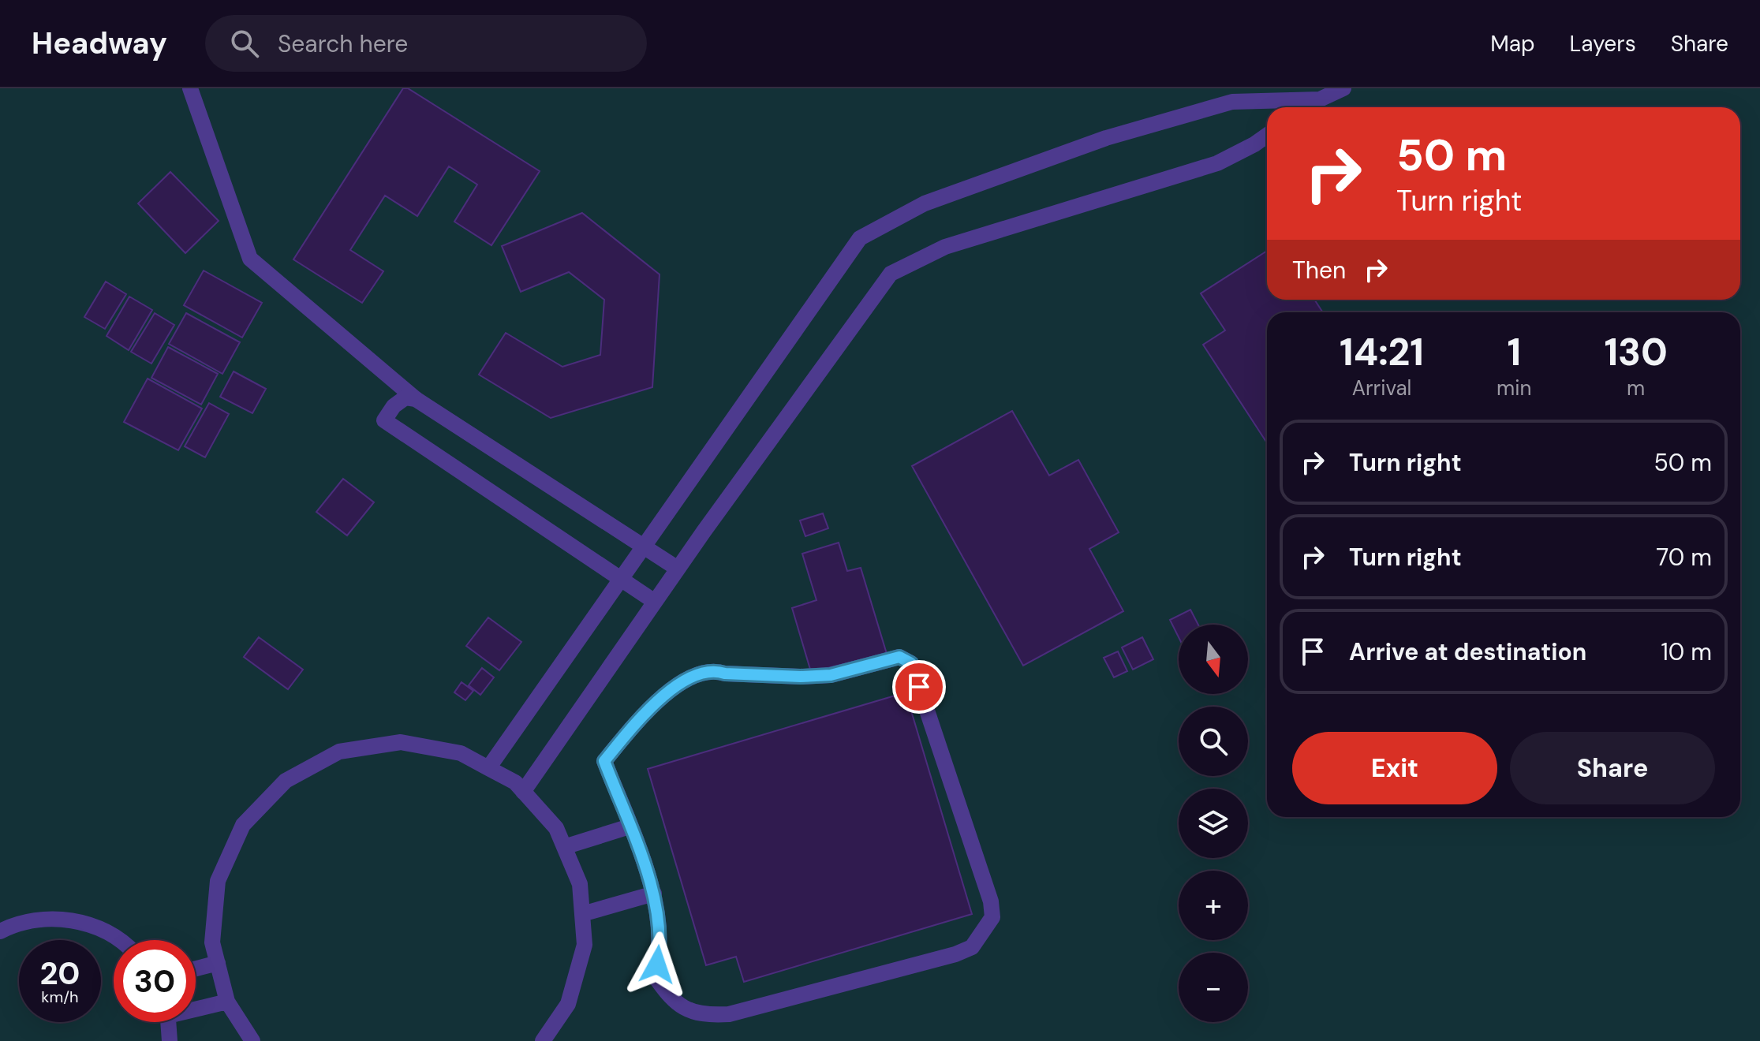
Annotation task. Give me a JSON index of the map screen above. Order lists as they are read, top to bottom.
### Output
{
  "north": "bottom",
  "page": {
    "header": "Headway",
    "search": "Search here",
    "nav": ["Map", "Layers", "Share"],
    "turn": ["50 m", "Turn right"],
    "then": "Then",
    "eta": [
      "14:21",
      "Arrival",
      "1",
      "min",
      "130",
      "m"
    ],
    "list": [
      {
        "name": "Turn right",
        "value": "50 m"
      },
      {
        "name": "Turn right",
        "value": "70 m"
      },
      {
        "name": "Arrive at destination",
        "value": "10 m"
      }
    ],
    "map_buttons": ["+", "−"],
    "buttons": ["Exit", "Share"],
    "speed": "20 km/h",
    "limit": "30"
  }
}
